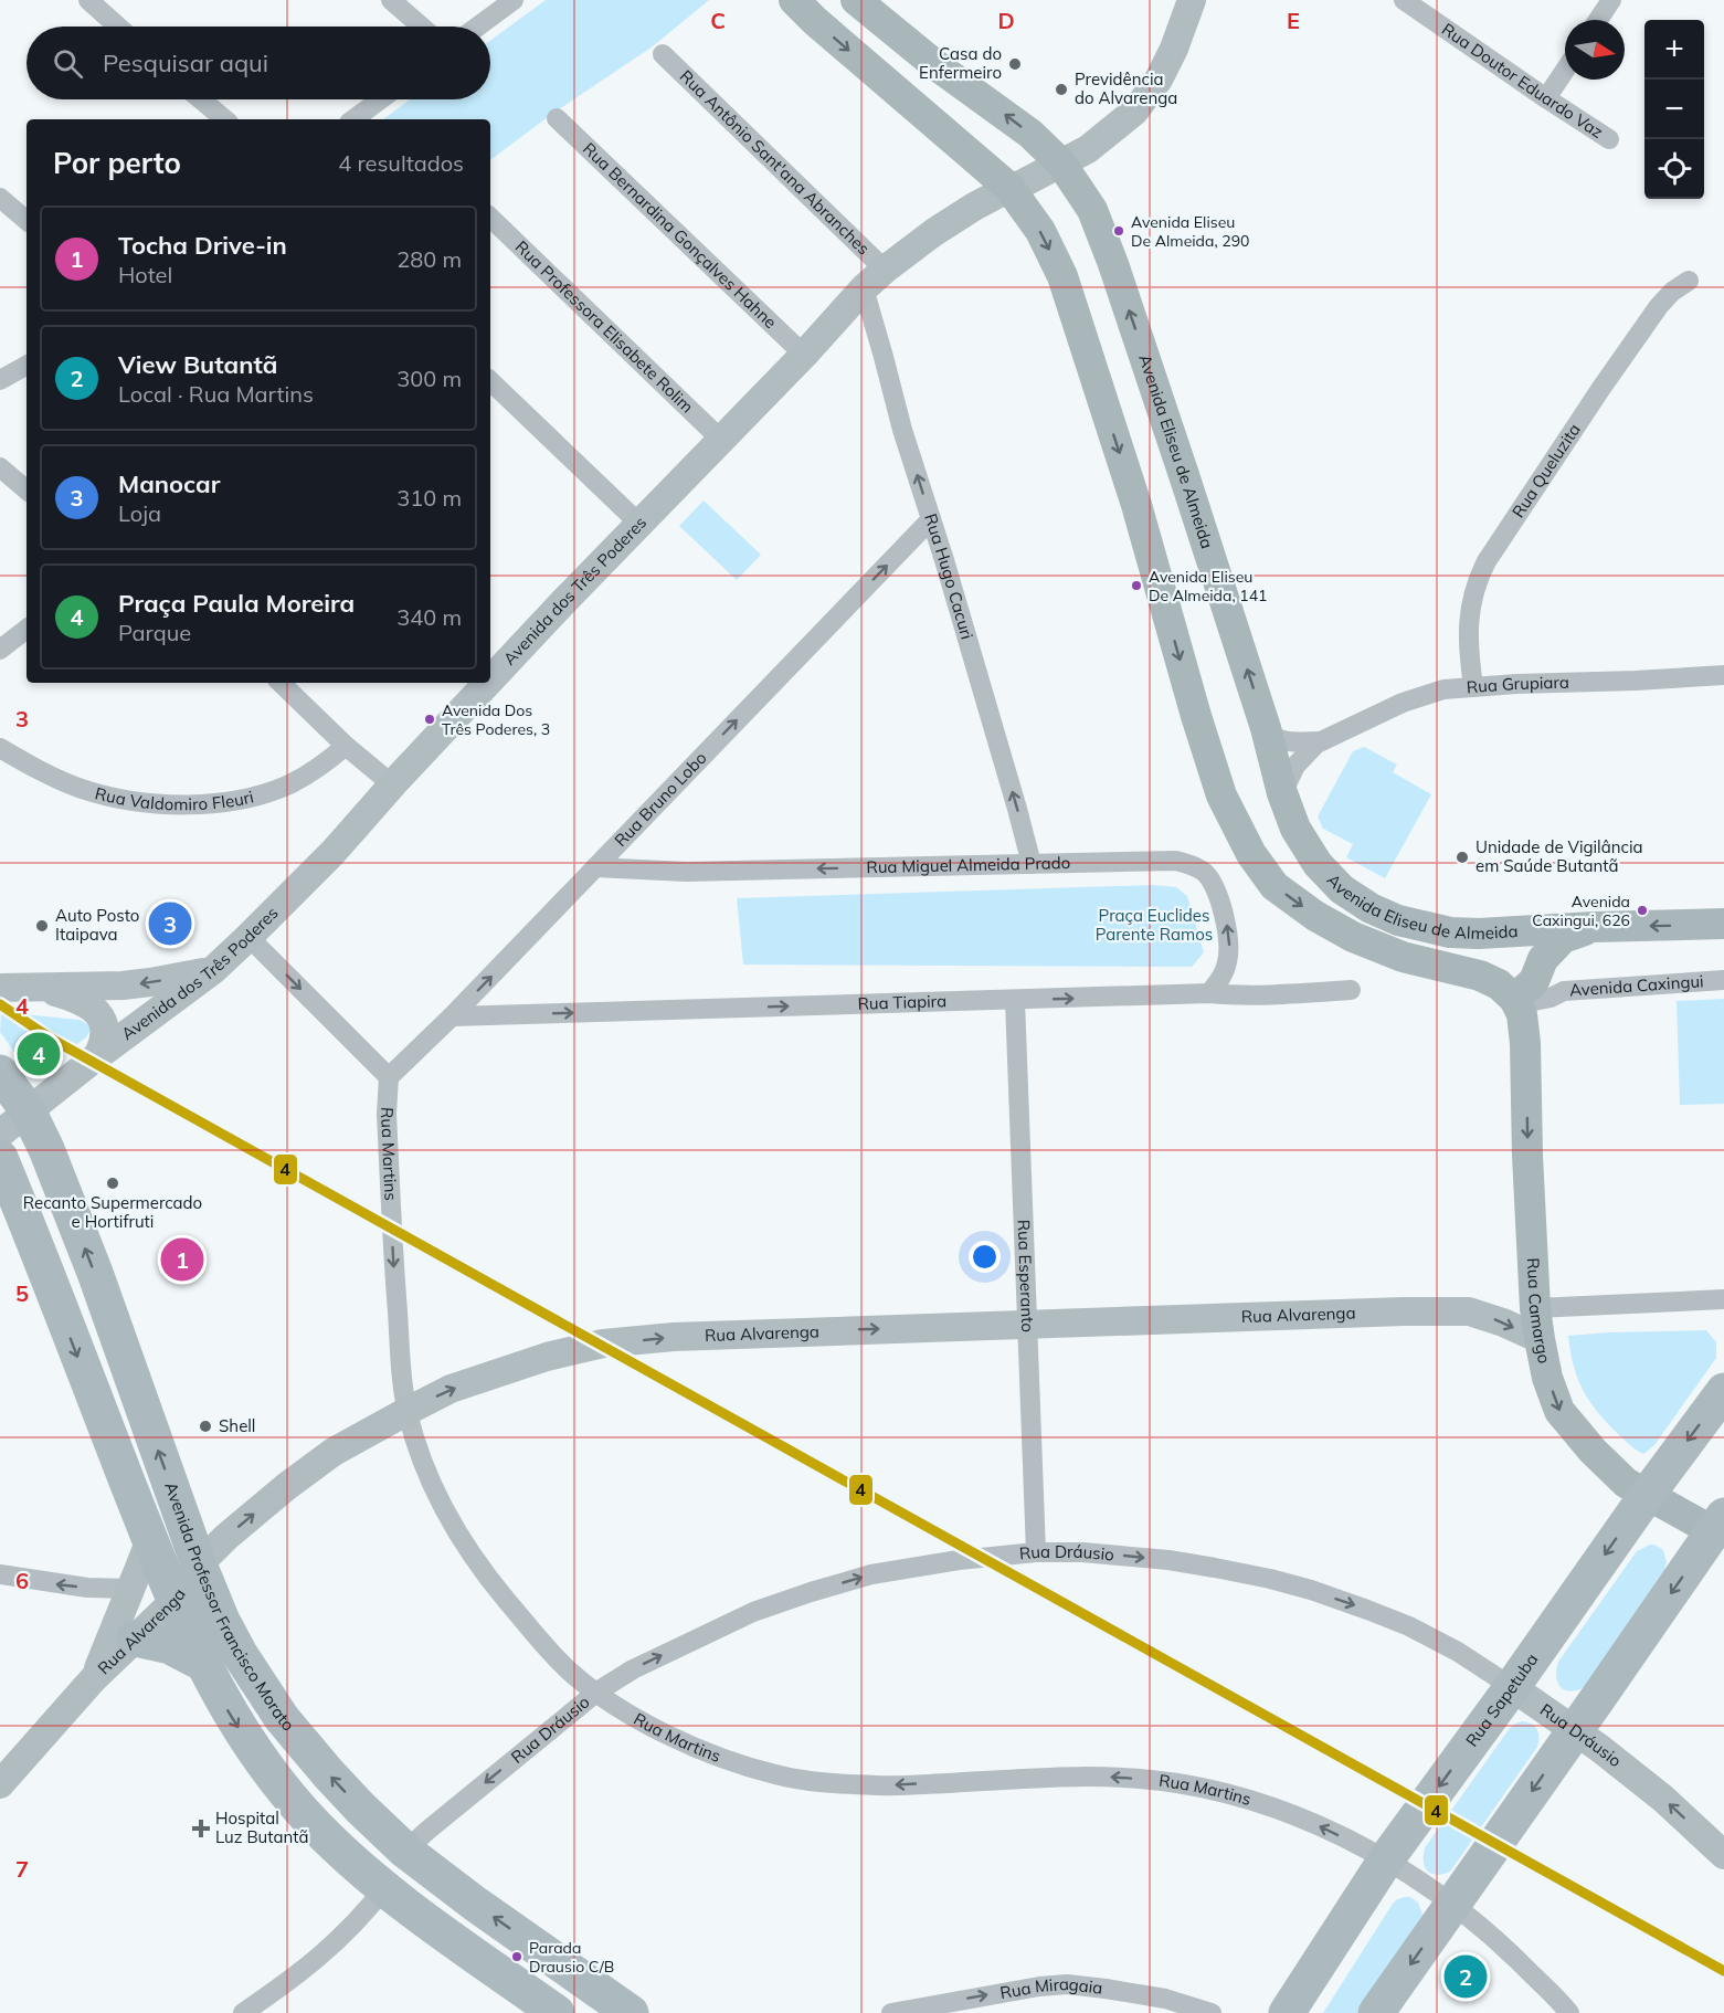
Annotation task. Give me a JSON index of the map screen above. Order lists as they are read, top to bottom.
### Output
{
  "streets": {
    "highway": ["Avenida Professor Francisco Morato", "Rua Sapetuba"],
    "main road": [
      "Avenida Eliseu de Almeida",
      "Avenida dos Três Poderes",
      "Rua Camargo",
      "Rua Alvarenga",
      "Rua Dráusio"
    ],
    "street": [
      "Rua Doutor Eduardo Vaz",
      "Rua Antônio Sant'ana Abranches",
      "Rua Bernardina Gonçalves Hahne",
      "Rua Professora Elisabete Rolim",
      "Rua Queluzita",
      "Rua Hugo Cacuri",
      "Rua Grupiara",
      "Rua Valdomiro Fleuri",
      "Rua Bruno Lobo",
      "Rua Miguel Almeida Prado",
      "Avenida Caxingui",
      "Rua Tiapira",
      "Rua Martins",
      "Rua Esperanto",
      "Rua Miragaia"
    ]
  },
  "crossings": [
    ["Rua Antônio Sant'ana Abranches", "Avenida dos Três Poderes"],
    ["Rua Bernardina Gonçalves Hahne", "Avenida dos Três Poderes"],
    ["Rua Professora Elisabete Rolim", "Avenida dos Três Poderes"],
    ["Avenida Eliseu de Almeida", "Avenida dos Três Poderes"],
    ["Avenida Eliseu de Almeida", "Rua Grupiara"],
    ["Rua Queluzita", "Rua Grupiara"],
    ["Rua Hugo Cacuri", "Avenida dos Três Poderes"],
    ["Rua Hugo Cacuri", "Rua Bruno Lobo"],
    ["Rua Hugo Cacuri", "Rua Miguel Almeida Prado"],
    ["Avenida dos Três Poderes", "Avenida Professor Francisco Morato"],
    ["Rua Bruno Lobo", "Rua Miguel Almeida Prado"],
    ["Rua Bruno Lobo", "Rua Tiapira"],
    ["Rua Bruno Lobo", "Rua Martins"],
    ["Rua Miguel Almeida Prado", "Rua Tiapira"],
    ["Avenida Caxingui", "Rua Camargo"],
    ["Rua Tiapira", "Rua Esperanto"],
    ["Rua Martins", "Rua Alvarenga"],
    ["Rua Martins", "Rua Dráusio"],
    ["Rua Martins", "Rua Sapetuba"],
    ["Rua Esperanto", "Rua Alvarenga"],
    ["Rua Esperanto", "Rua Dráusio"],
    ["Rua Camargo", "Rua Alvarenga"],
    ["Rua Camargo", "Rua Sapetuba"],
    ["Rua Alvarenga", "Avenida Professor Francisco Morato"],
    ["Rua Dráusio", "Avenida Professor Francisco Morato"],
    ["Rua Dráusio", "Rua Sapetuba"]
  ],
  "one_way": [
    "Rua Hugo Cacuri",
    "Rua Bruno Lobo",
    "Rua Miguel Almeida Prado",
    "Rua Tiapira",
    "Rua Camargo",
    "Rua Alvarenga",
    "Rua Miragaia"
  ],
  "parks": ["Praça Euclides Parente Ramos"],
  "places": {
    "other": [
      "Casa do Enfermeiro",
      "Previdência do Alvarenga",
      "Avenida Eliseu De Almeida, 290",
      "Avenida Eliseu De Almeida, 141",
      "Avenida Dos Três Poderes, 3",
      "Unidade de Vigilância em Saúde Butantã",
      "Avenida Caxingui, 626",
      "Auto Posto Itaipava",
      "Recanto Supermercado e Hortifruti",
      "Shell",
      "Parada Drausio C/B"
    ],
    "health": ["Hospital Luz Butantã"]
  },
  "lines": ["metro line 4"],
  "north": "right",
  "page": {
    "map_buttons": ["+", "−"],
    "search": "Pesquisar aqui",
    "heading": ["Por perto", "4 resultados"],
    "list": [
      {
        "mark": "1",
        "name": "Tocha Drive-in",
        "note": "Hotel",
        "value": "280 m"
      },
      {
        "mark": "2",
        "name": "View Butantã",
        "note": "Local · Rua Martins",
        "value": "300 m"
      },
      {
        "mark": "3",
        "name": "Manocar",
        "note": "Loja",
        "value": "310 m"
      },
      {
        "mark": "4",
        "name": "Praça Paula Moreira",
        "note": "Parque",
        "value": "340 m"
      }
    ],
    "pins": [
      "3",
      "4",
      "1",
      "2"
    ]
  },
  "grid": {
    "columns": ["C", "D", "E"],
    "rows": [
      "3",
      "4",
      "5",
      "6",
      "7"
    ]
  }
}
